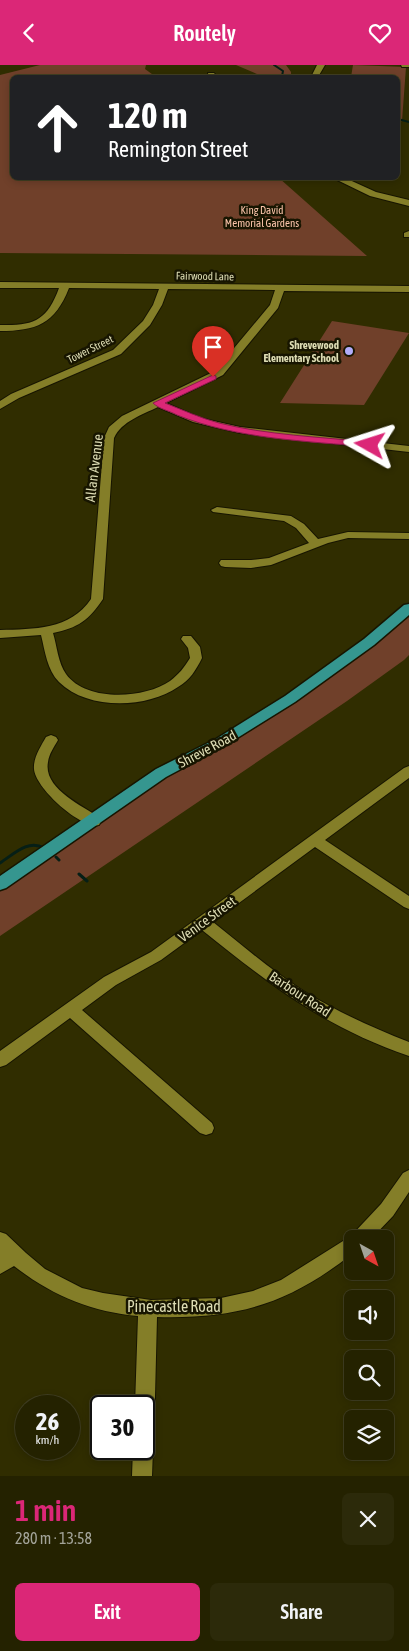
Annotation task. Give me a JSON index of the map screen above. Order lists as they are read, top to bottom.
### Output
{
  "streets": {
    "main road": ["Shreve Road"],
    "street": [
      "Fairwood Lane",
      "Tower Street",
      "Allan Avenue",
      "Venice Street",
      "Barbour Road",
      "Pinecastle Road"
    ]
  },
  "crossings": [
    ["Fairwood Lane", "Tower Street"],
    ["Fairwood Lane", "Allan Avenue"],
    ["Venice Street", "Barbour Road"]
  ],
  "parks": ["King David Memorial Gardens"],
  "places": ["Shrevewood Elementary School"],
  "north": "bottom right",
  "page": {
    "header": "Routely",
    "turn": ["120 m", "Remington Street"],
    "speed": "26 km/h",
    "limit": "30",
    "heading": ["1 min", "280 m · 13:58"],
    "buttons": ["Exit", "Share"]
  }
}
